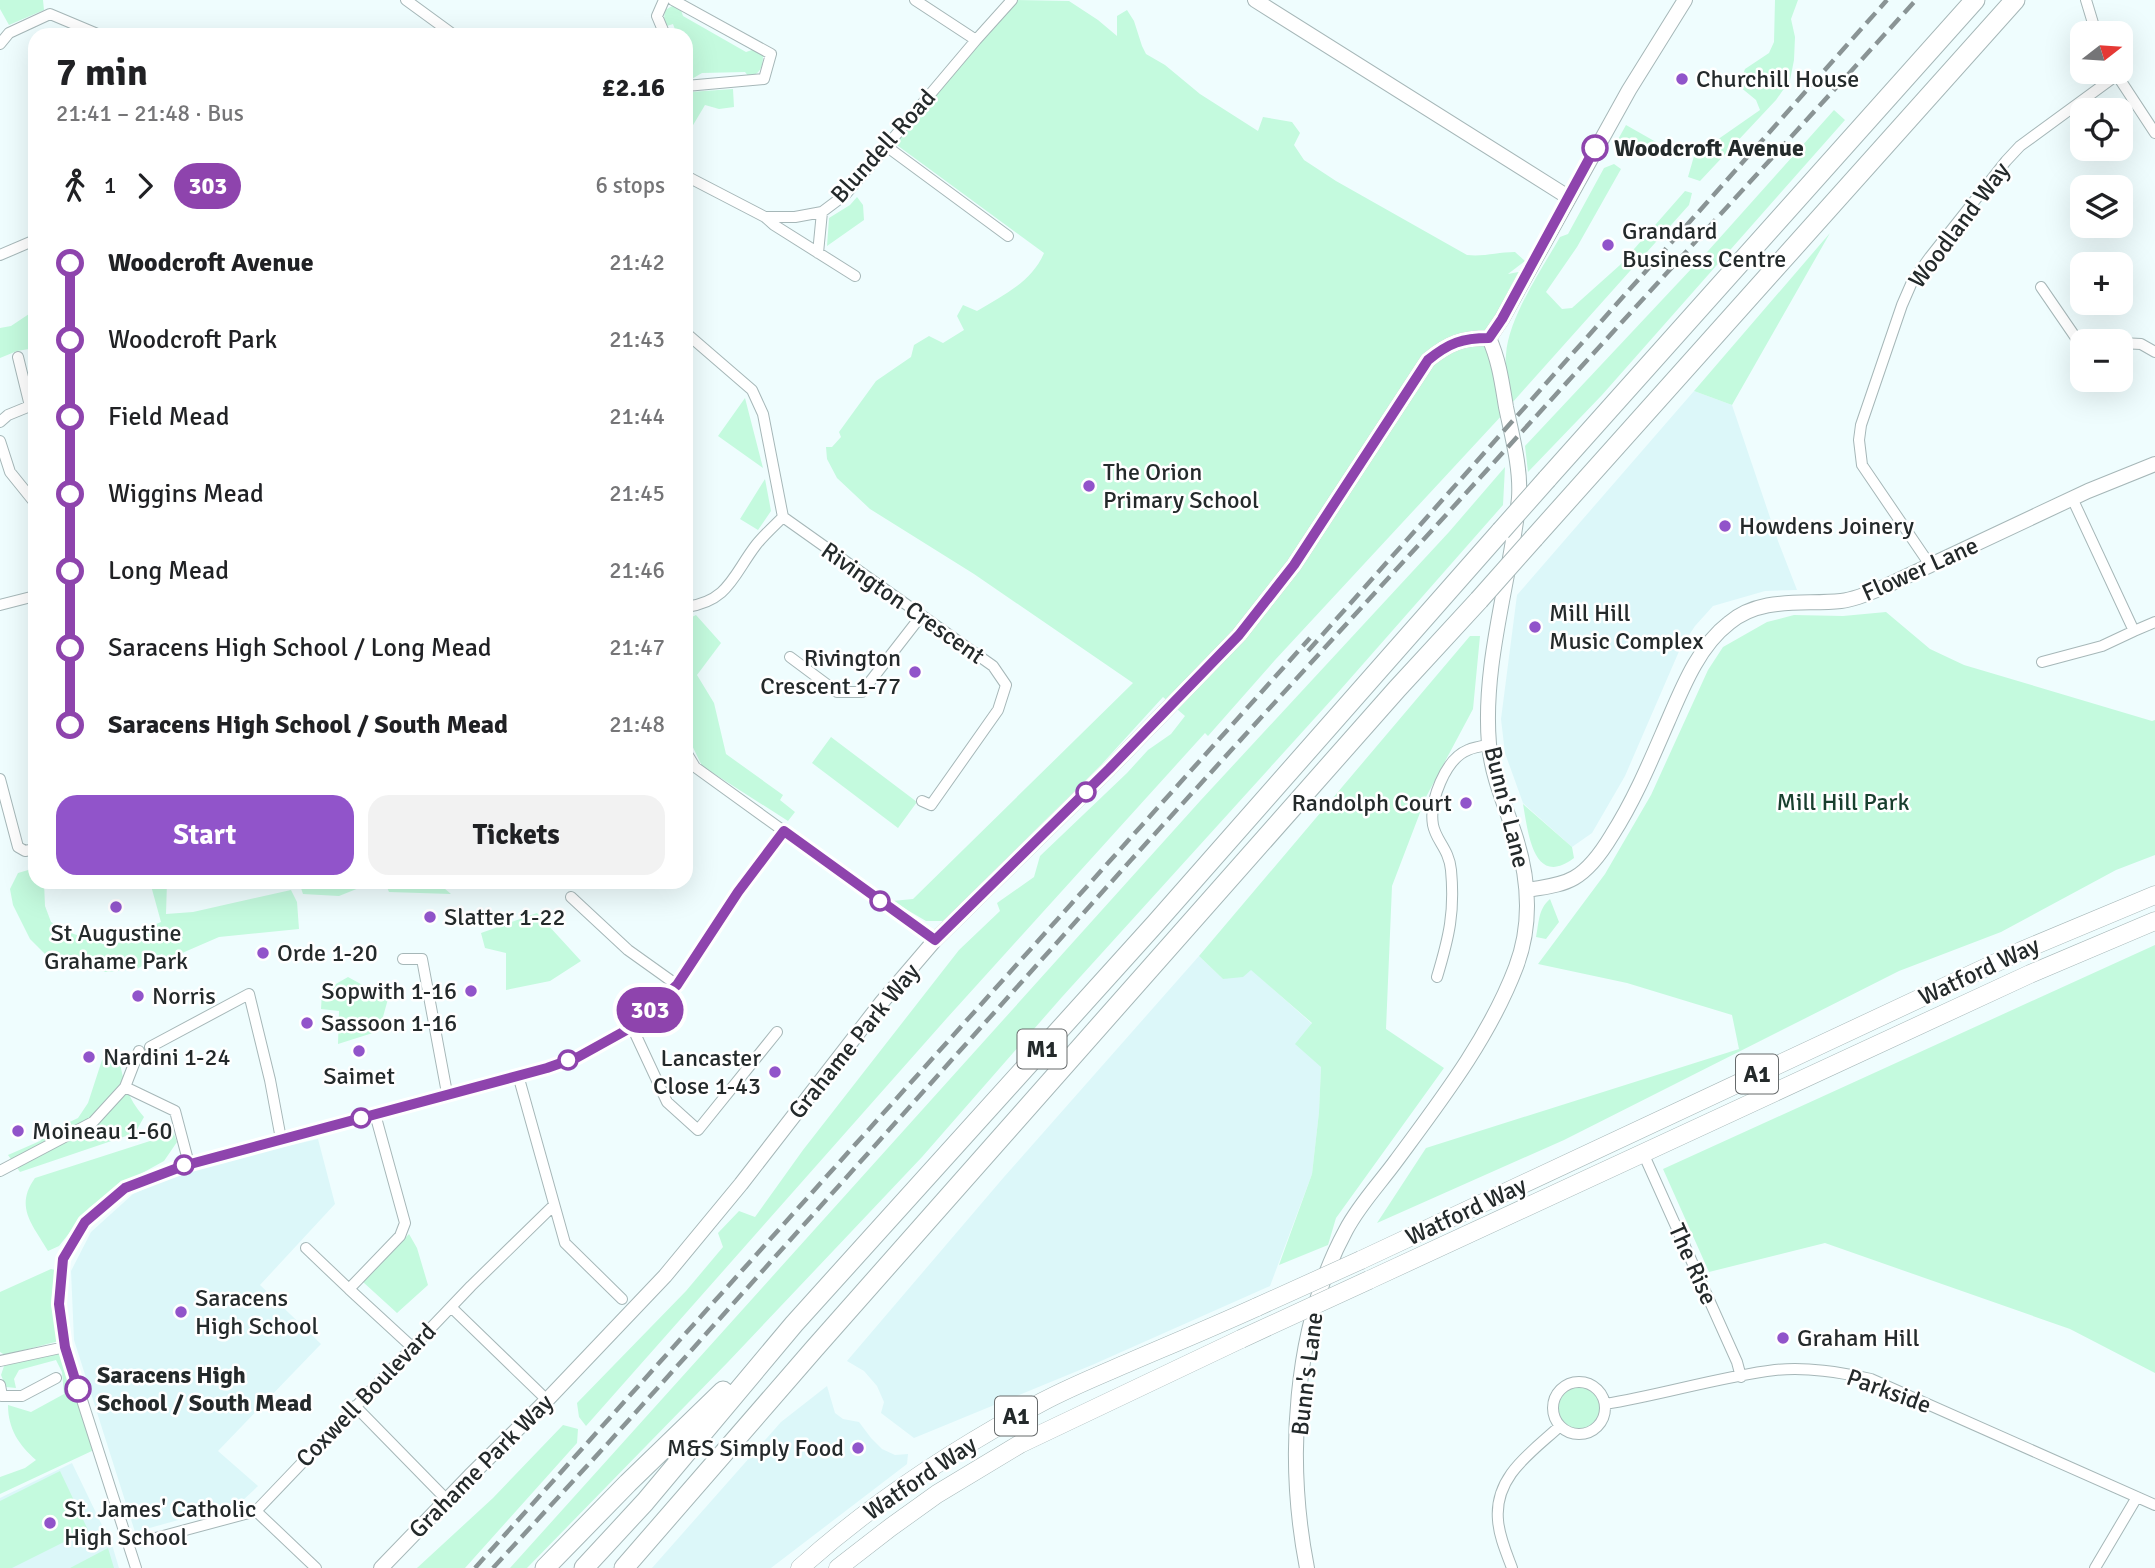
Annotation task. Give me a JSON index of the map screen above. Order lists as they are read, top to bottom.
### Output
{
  "streets": {
    "highway": ["Watford Way", "M1", "A1"],
    "street": [
      "Blundell Road",
      "Woodland Way",
      "Flower Lane",
      "Rivington Crescent",
      "Bunn's Lane",
      "Grahame Park Way",
      "The Rise",
      "Parkside",
      "Coxwell Boulevard"
    ]
  },
  "crossings": [
    ["Woodland Way", "Flower Lane"],
    ["Flower Lane", "Bunn's Lane"],
    ["Bunn's Lane", "Grahame Park Way"],
    ["Watford Way", "The Rise"],
    ["The Rise", "Parkside"]
  ],
  "parks": ["Mill Hill Park"],
  "places": [
    "Churchill House",
    "Woodcroft Avenue",
    "Grandard Business Centre",
    "The Orion Primary School",
    "Howdens Joinery",
    "Mill Hill Music Complex",
    "Rivington Crescent 1-77",
    "Randolph Court",
    "St Augustine Grahame Park",
    "Slatter 1-22",
    "Orde 1-20",
    "Sopwith 1-16",
    "Norris",
    "Sassoon 1-16",
    "Saimet",
    "Nardini 1-24",
    "Lancaster Close 1-43",
    "Moineau 1-60",
    "Saracens High School",
    "Graham Hill",
    "Saracens High School / South Mead",
    "M&S Simply Food",
    "St. James' Catholic High School"
  ],
  "lines": ["bus line 303"],
  "north": "right",
  "page": {
    "on_map": "303",
    "map_buttons": ["+", "−"],
    "heading": ["7 min", "21:41 – 21:48 · Bus", "£2.16"],
    "legs": ["1", "303", "6 stops"],
    "list": [
      {
        "name": "Woodcroft Avenue",
        "value": "21:42"
      },
      {
        "name": "Woodcroft Park",
        "value": "21:43"
      },
      {
        "name": "Field Mead",
        "value": "21:44"
      },
      {
        "name": "Wiggins Mead",
        "value": "21:45"
      },
      {
        "name": "Long Mead",
        "value": "21:46"
      },
      {
        "name": "Saracens High School / Long Mead",
        "value": "21:47"
      },
      {
        "name": "Saracens High School / South Mead",
        "value": "21:48"
      }
    ],
    "buttons": ["Start", "Tickets"]
  }
}
